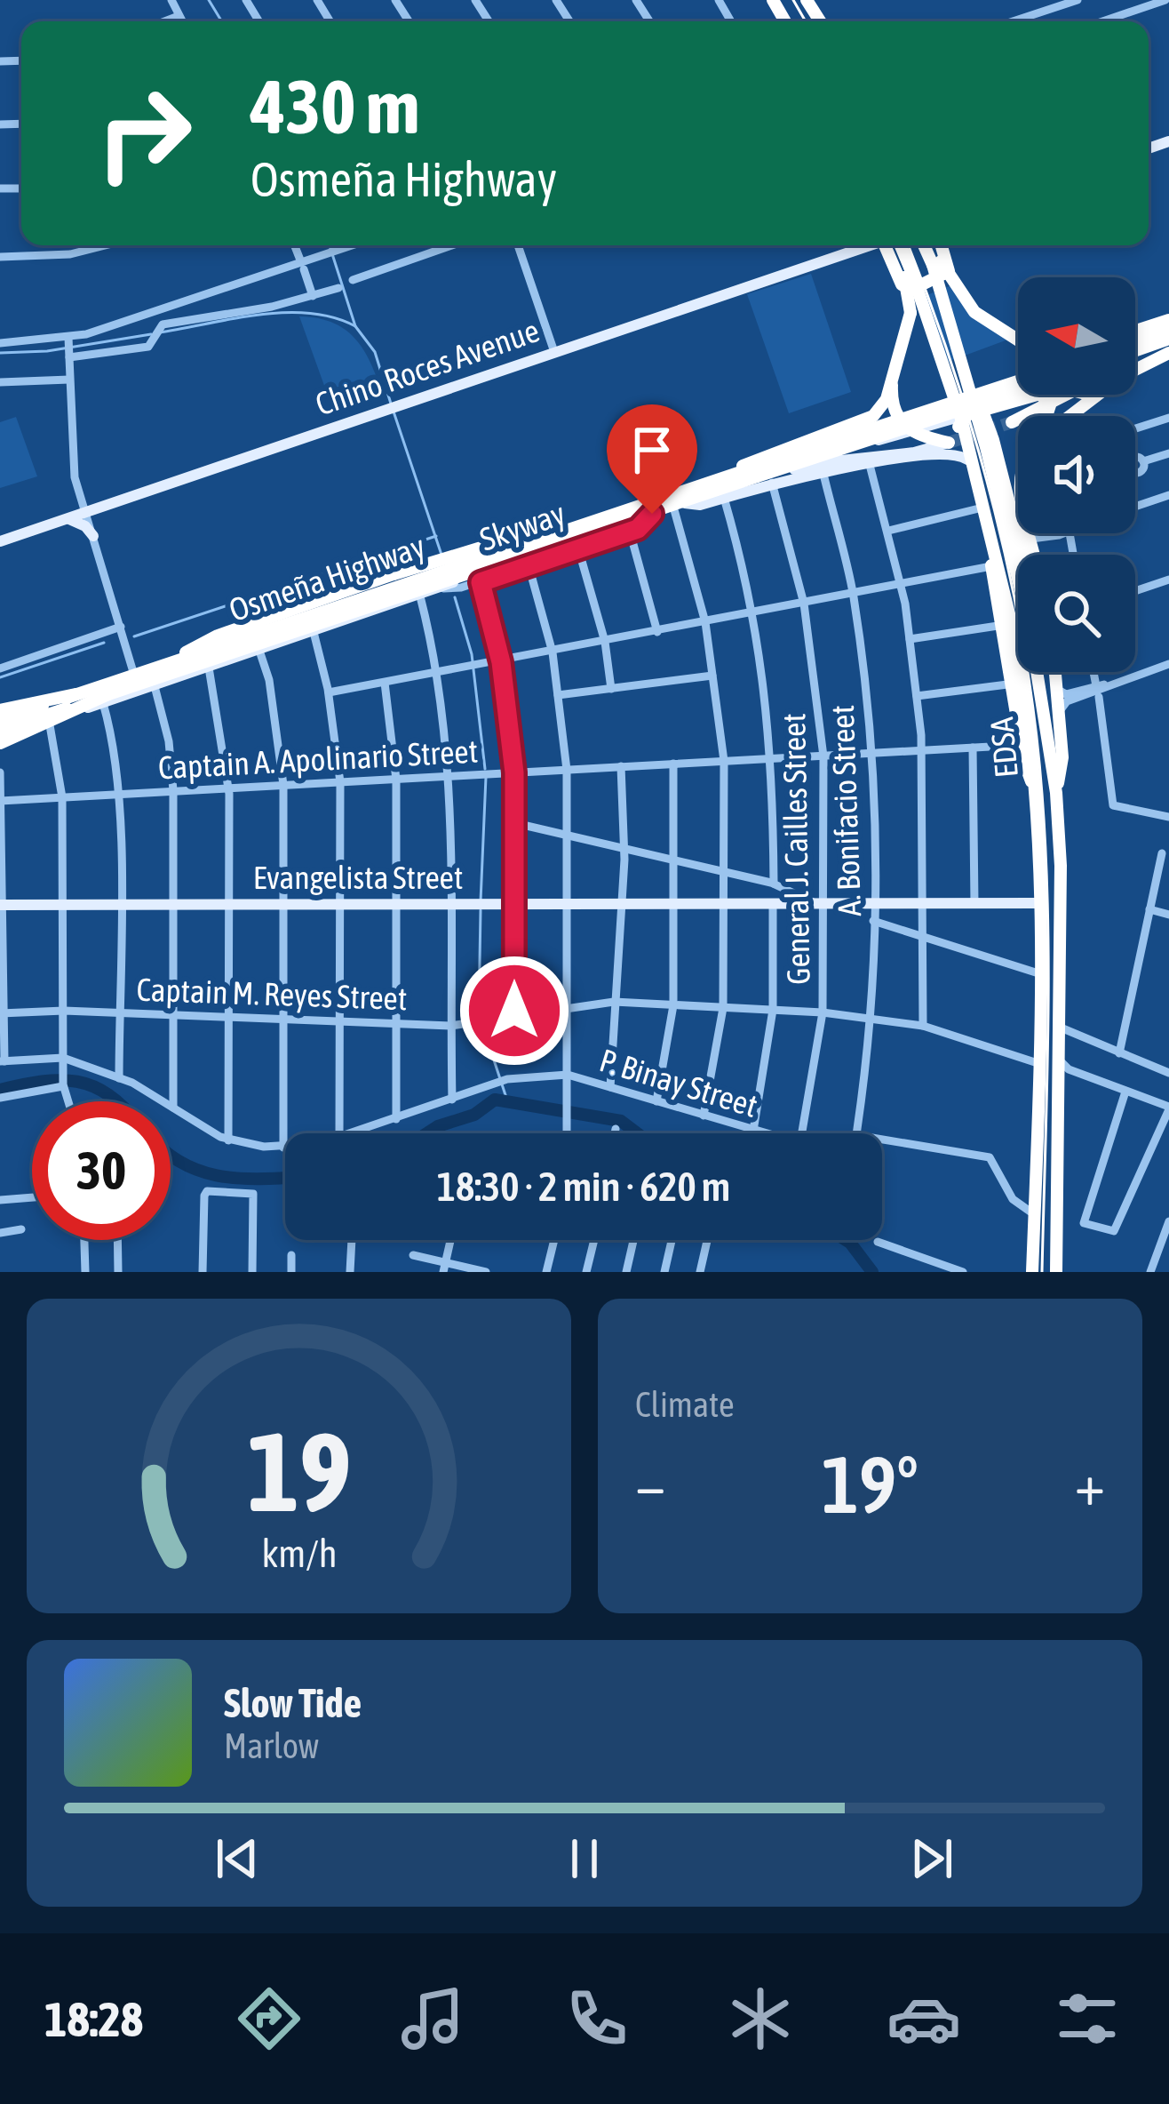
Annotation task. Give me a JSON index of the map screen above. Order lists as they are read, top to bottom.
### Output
{
  "streets": {
    "highway": ["Skyway", "EDSA"],
    "main road": ["Chino Roces Avenue", "Osmeña Highway", "Evangelista Street"],
    "street": [
      "Captain A. Apolinario Street",
      "A. Bonifacio Street",
      "General J. Cailles Street",
      "Captain M. Reyes Street",
      "P. Binay Street"
    ]
  },
  "crossings": [
    ["Skyway", "Osmeña Highway"],
    ["Osmeña Highway", "A. Bonifacio Street"],
    ["Osmeña Highway", "General J. Cailles Street"],
    ["EDSA", "Evangelista Street"],
    ["EDSA", "Captain M. Reyes Street"],
    ["Captain A. Apolinario Street", "A. Bonifacio Street"],
    ["Captain A. Apolinario Street", "General J. Cailles Street"],
    ["A. Bonifacio Street", "Evangelista Street"],
    ["A. Bonifacio Street", "Captain M. Reyes Street"],
    ["General J. Cailles Street", "Evangelista Street"],
    ["General J. Cailles Street", "Captain M. Reyes Street"]
  ],
  "north": "left",
  "page": {
    "turn": ["430 m", "Osmeña Highway"],
    "limit": "30",
    "trip": "18:30 · 2 min · 620 m",
    "tile": "Climate",
    "heat": ["−", "19°", "+"],
    "song": ["Slow Tide", "Marlow"],
    "tabs": "18:28",
    "gauge": ["19", "km/h"]
  }
}
